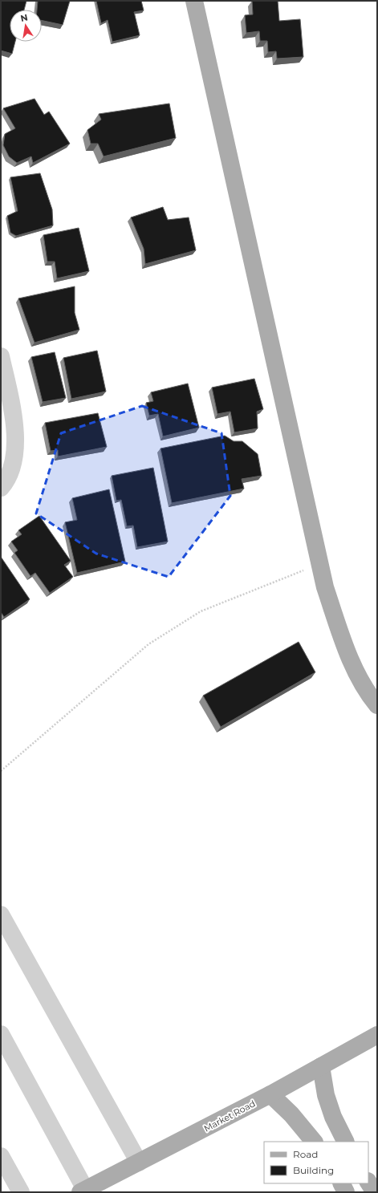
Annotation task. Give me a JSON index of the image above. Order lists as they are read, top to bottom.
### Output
{
  "streets": {
    "main road": ["Market Road"]
  },
  "legend": ["Road", "Building"],
  "north": "top"
}
